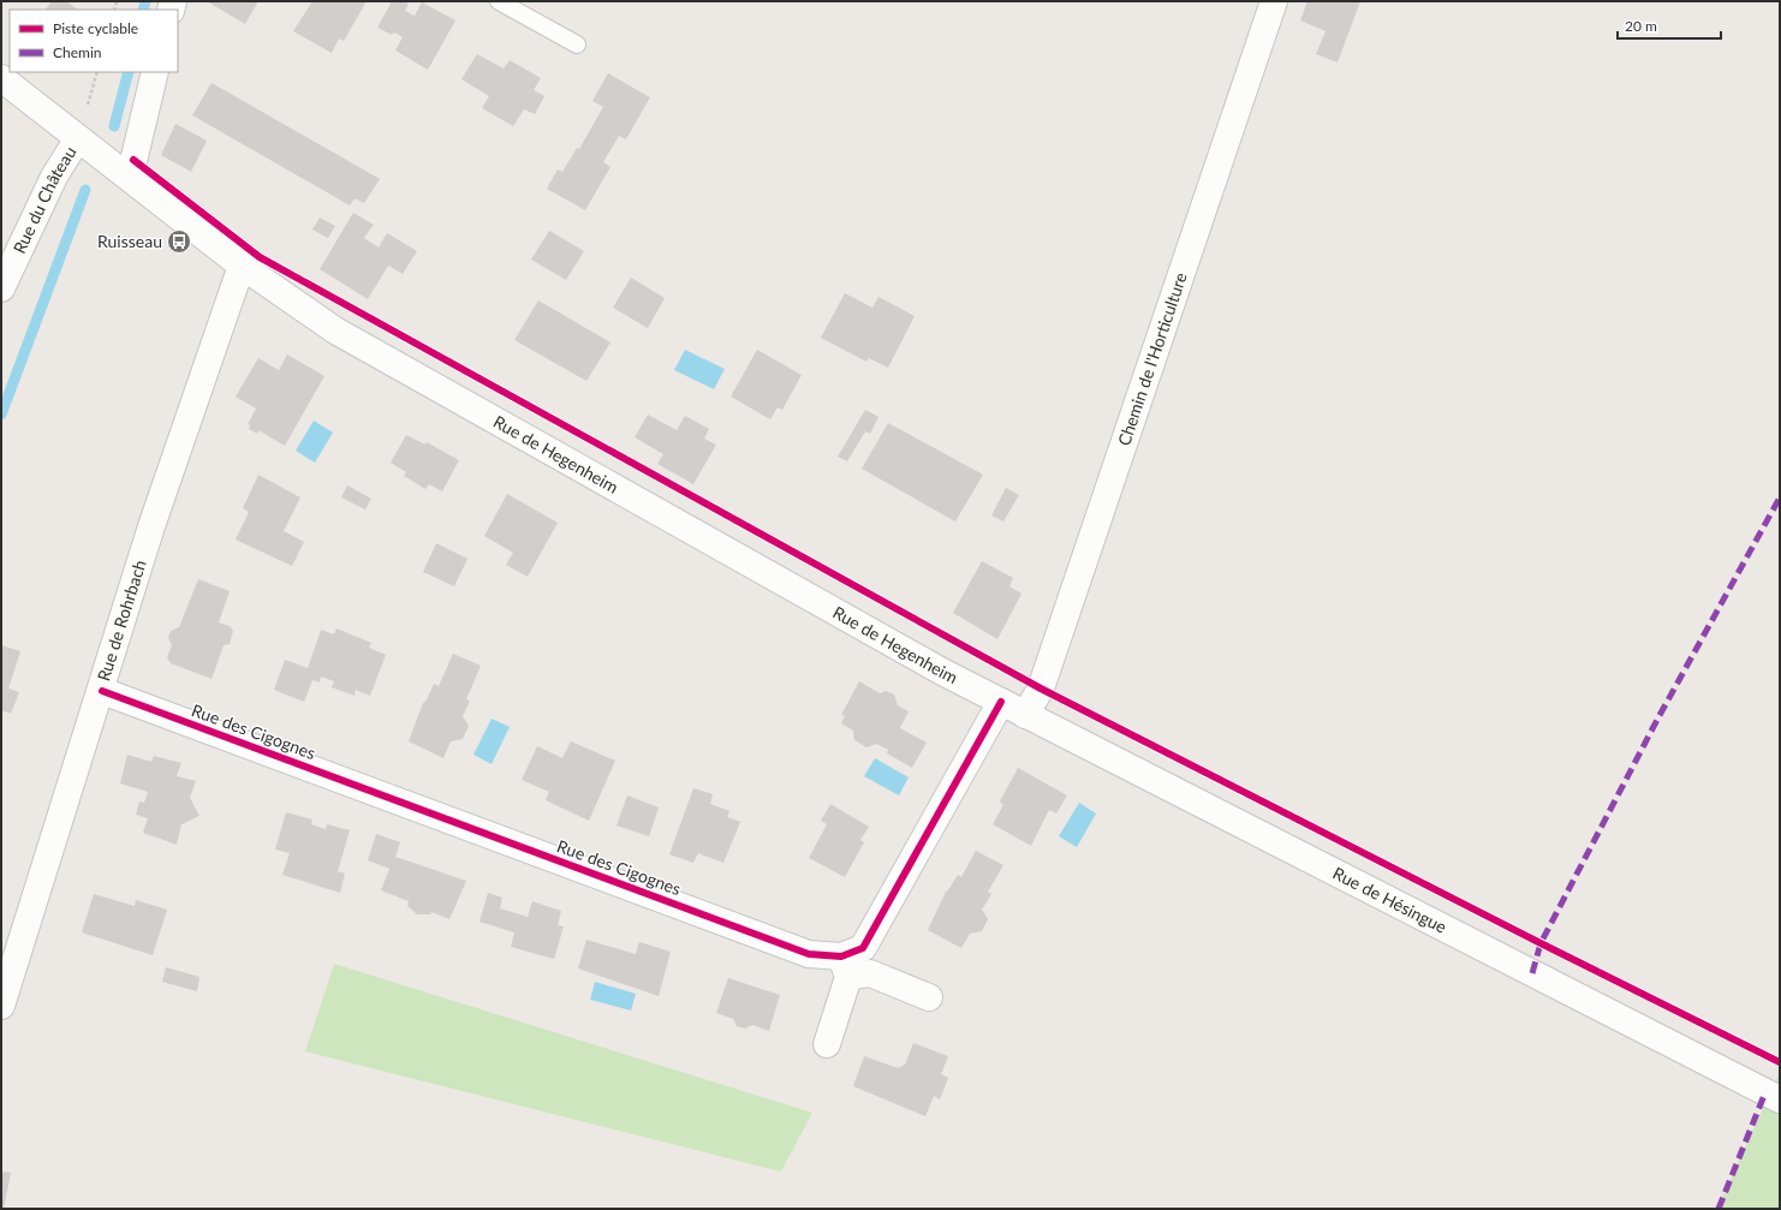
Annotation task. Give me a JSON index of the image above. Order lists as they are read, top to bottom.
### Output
{
  "streets": {
    "street": [
      "Rue du Château",
      "Chemin de l'Horticulture",
      "Rue de Hegenheim",
      "Rue de Rohrbach",
      "Rue des Cigognes",
      "Rue de Hésingue"
    ]
  },
  "crossings": [
    ["Chemin de l'Horticulture", "Rue de Hésingue"],
    ["Rue de Hegenheim", "Rue de Rohrbach"],
    ["Rue de Hegenheim", "Rue des Cigognes"],
    ["Rue de Hegenheim", "Rue de Hésingue"],
    ["Rue de Rohrbach", "Rue des Cigognes"],
    ["Rue des Cigognes", "Rue de Hésingue"]
  ],
  "places": {
    "bus stop": ["Ruisseau"]
  },
  "legend": ["Piste cyclable", "Chemin"],
  "scale_bar": "20 m"
}
